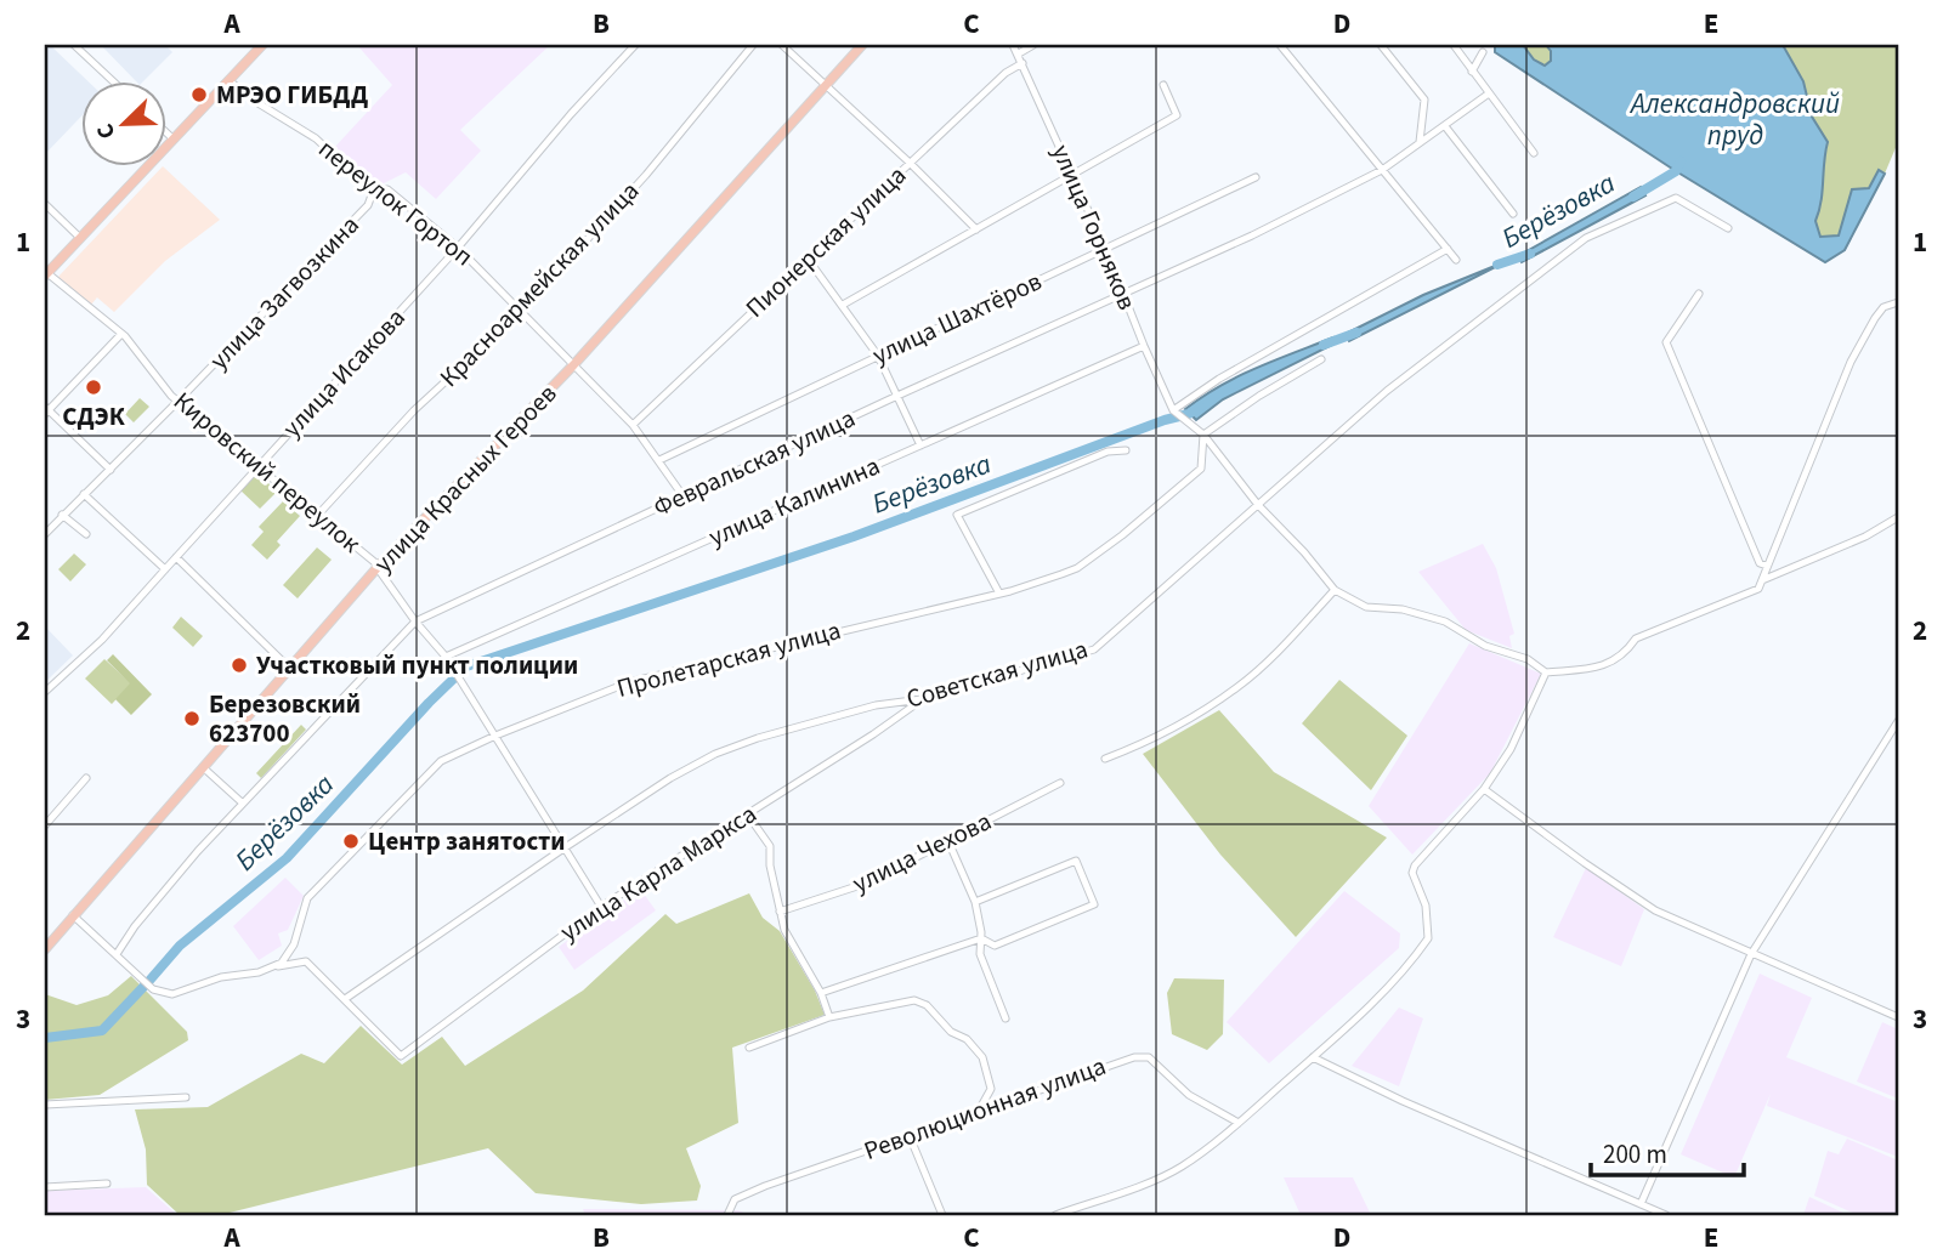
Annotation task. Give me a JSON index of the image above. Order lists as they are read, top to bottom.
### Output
{
  "streets": {
    "main road": ["улица Красных Героев"],
    "street": [
      "переулок Гортоп",
      "улица Горняков",
      "Пионерская улица",
      "Красноармейская улица",
      "улица Загвозкина",
      "улица Шахтёров",
      "улица Исакова",
      "Февральская улица",
      "Кировский переулок",
      "улица Калинина",
      "Пролетарская улица",
      "Советская улица",
      "улица Чехова",
      "улица Карла Маркса",
      "Революционная улица"
    ]
  },
  "crossings": [
    ["переулок Гортоп", "Пионерская улица"],
    ["переулок Гортоп", "Красноармейская улица"],
    ["переулок Гортоп", "улица Загвозкина"],
    ["переулок Гортоп", "улица Шахтёров"],
    ["переулок Гортоп", "улица Исакова"],
    ["переулок Гортоп", "Февральская улица"],
    ["переулок Гортоп", "улица Красных Героев"],
    ["улица Горняков", "Пионерская улица"],
    ["улица Горняков", "улица Шахтёров"],
    ["улица Горняков", "Февральская улица"],
    ["улица Горняков", "улица Калинина"],
    ["Красноармейская улица", "Кировский переулок"],
    ["улица Загвозкина", "Кировский переулок"],
    ["улица Исакова", "Кировский переулок"],
    ["Февральская улица", "Кировский переулок"],
    ["Кировский переулок", "улица Красных Героев"],
    ["Кировский переулок", "улица Калинина"],
    ["Кировский переулок", "Пролетарская улица"],
    ["Кировский переулок", "Советская улица"],
    ["Кировский переулок", "улица Карла Маркса"],
    ["Советская улица", "улица Карла Маркса"]
  ],
  "water": ["Александровский пруд", "Берёзовка"],
  "places": [
    "МРЭО ГИБДД",
    "СДЭК",
    "Участковый пункт полиции",
    "Березовский 623700",
    "Центр занятости"
  ],
  "scale_bar": "200 m",
  "north": "bottom left",
  "grid": {
    "columns": [
      "A",
      "B",
      "C",
      "D",
      "E"
    ],
    "rows": ["1", "2", "3"]
  }
}
